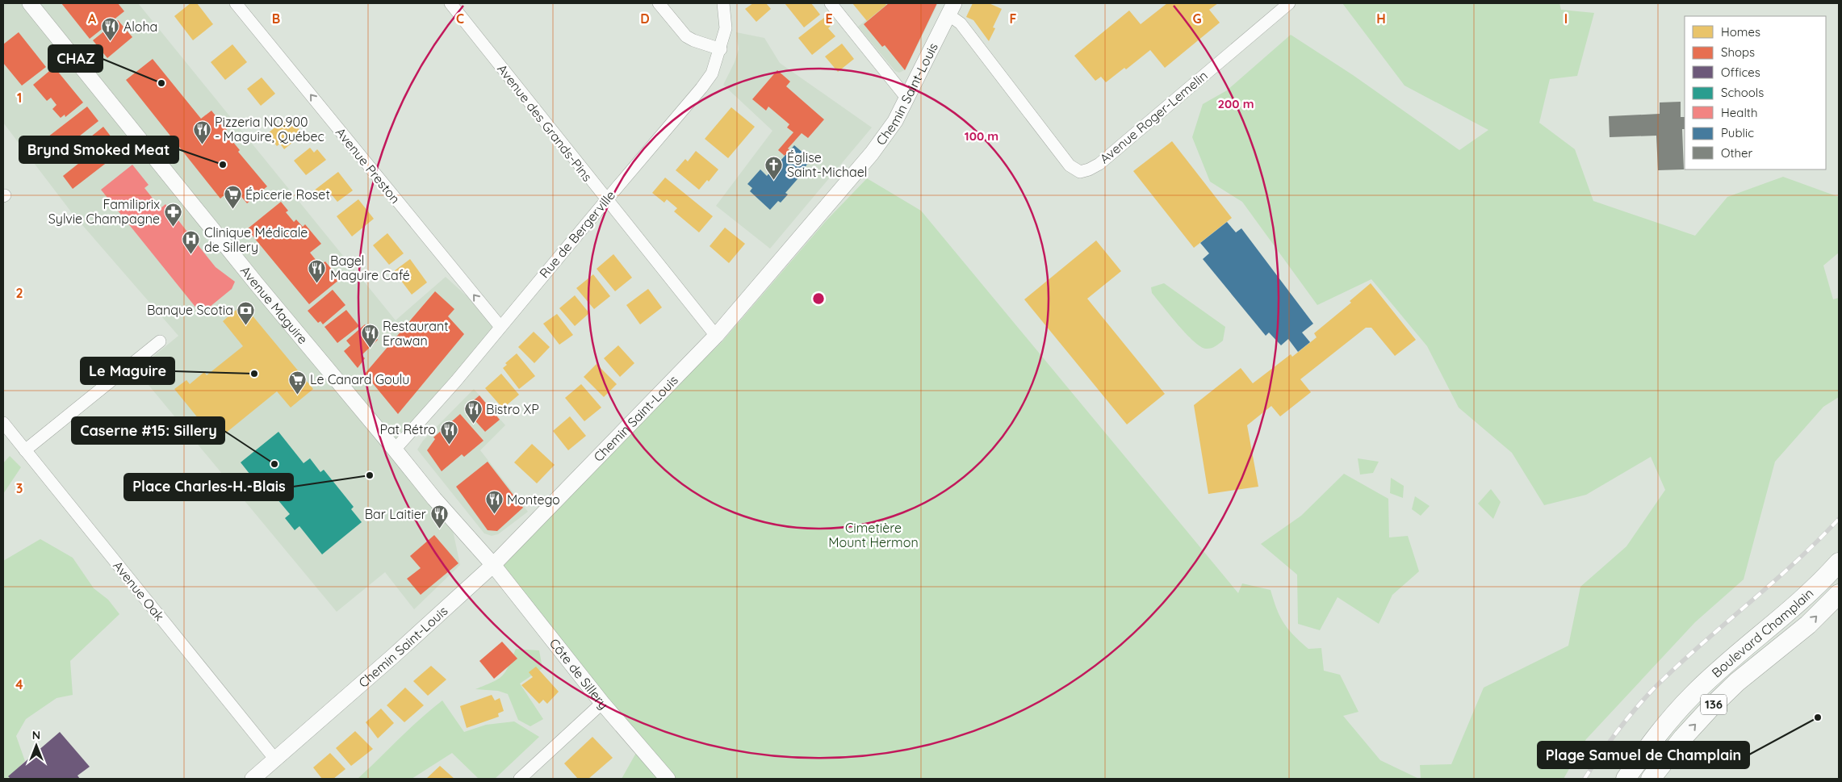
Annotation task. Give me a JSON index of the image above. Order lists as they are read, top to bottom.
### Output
{
  "streets": {
    "main road": ["Boulevard Champlain", "136"],
    "street": [
      "Chemin Saint-Louis",
      "Avenue Roger-Lemelin",
      "Avenue des Grands-Pins",
      "Avenue Preston",
      "Rue de Bergerville",
      "Avenue Maguire",
      "Avenue Oak",
      "Côte de Sillery"
    ]
  },
  "crossings": [
    ["Chemin Saint-Louis", "Avenue Roger-Lemelin"],
    ["Chemin Saint-Louis", "Avenue des Grands-Pins"],
    ["Chemin Saint-Louis", "Avenue Maguire"],
    ["Chemin Saint-Louis", "Avenue Oak"],
    ["Chemin Saint-Louis", "Côte de Sillery"],
    ["Avenue des Grands-Pins", "Rue de Bergerville"],
    ["Avenue Preston", "Rue de Bergerville"],
    ["Rue de Bergerville", "Avenue Maguire"],
    ["Avenue Maguire", "Côte de Sillery"]
  ],
  "one_way": ["Avenue Preston"],
  "parks": ["Cimetière Mount Hermon"],
  "places": {
    "restaurant": [
      "Aloha",
      "Pizzeria NO.900 - Maguire, Québec",
      "Bagel Maguire Café",
      "Restaurant Erawan",
      "Bistro XP",
      "Pat Rétro",
      "Montego",
      "Bar Laitier"
    ],
    "other": [
      "CHAZ",
      "Brynd Smoked Meat",
      "Le Maguire",
      "Caserne #15: Sillery",
      "Place Charles-H.-Blais",
      "Plage Samuel de Champlain"
    ],
    "church": ["Église Saint-Michael"],
    "supermarket": ["Épicerie Roset", "Le Canard Goulu"],
    "pharmacy": ["Familiprix Sylvie Champagne"],
    "hospital": ["Clinique Médicale de Sillery"],
    "bank": ["Banque Scotia"]
  },
  "legend": [
    "Homes",
    "Shops",
    "Offices",
    "Schools",
    "Health",
    "Public",
    "Other"
  ],
  "north": "top",
  "grid": {
    "columns": [
      "A",
      "B",
      "C",
      "D",
      "E",
      "F",
      "G",
      "H",
      "I"
    ],
    "rows": [
      "1",
      "2",
      "3",
      "4"
    ]
  },
  "rings": ["200 m", "100 m"]
}
